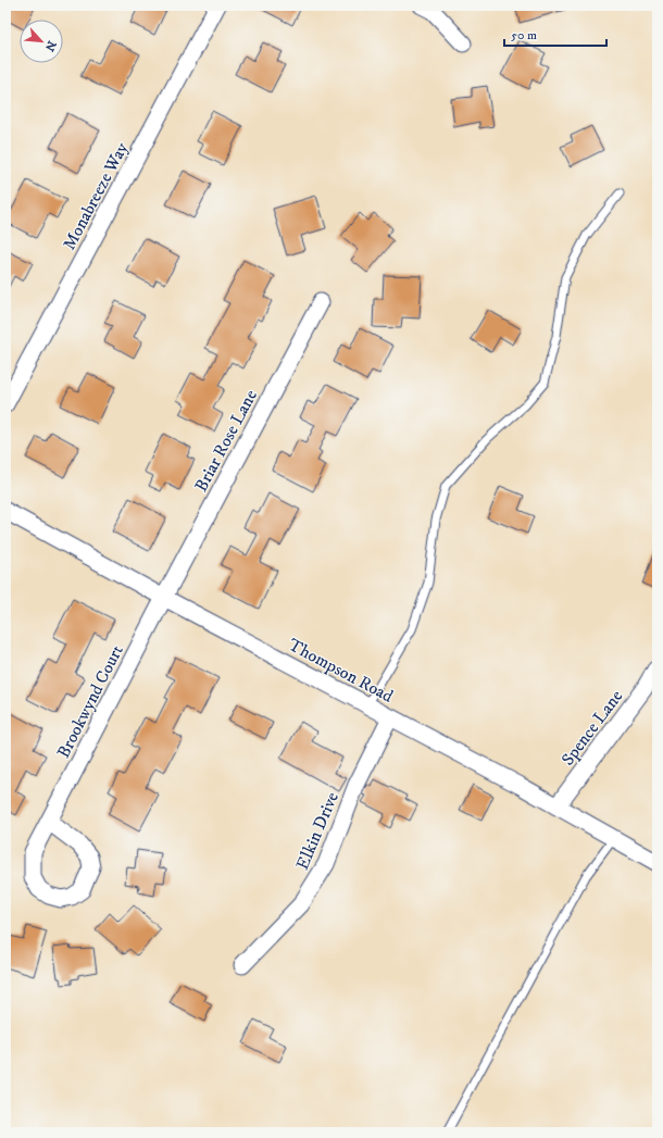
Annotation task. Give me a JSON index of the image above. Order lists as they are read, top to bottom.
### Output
{
  "streets": {
    "street": [
      "Monabreeze Way",
      "Briar Rose Lane",
      "Thompson Road",
      "Brookwynd Court",
      "Spence Lane",
      "Elkin Drive"
    ]
  },
  "crossings": [
    ["Briar Rose Lane", "Thompson Road"],
    ["Briar Rose Lane", "Brookwynd Court"],
    ["Thompson Road", "Brookwynd Court"],
    ["Thompson Road", "Spence Lane"],
    ["Thompson Road", "Elkin Drive"]
  ],
  "scale_bar": "50 m",
  "north": "bottom right"
}
